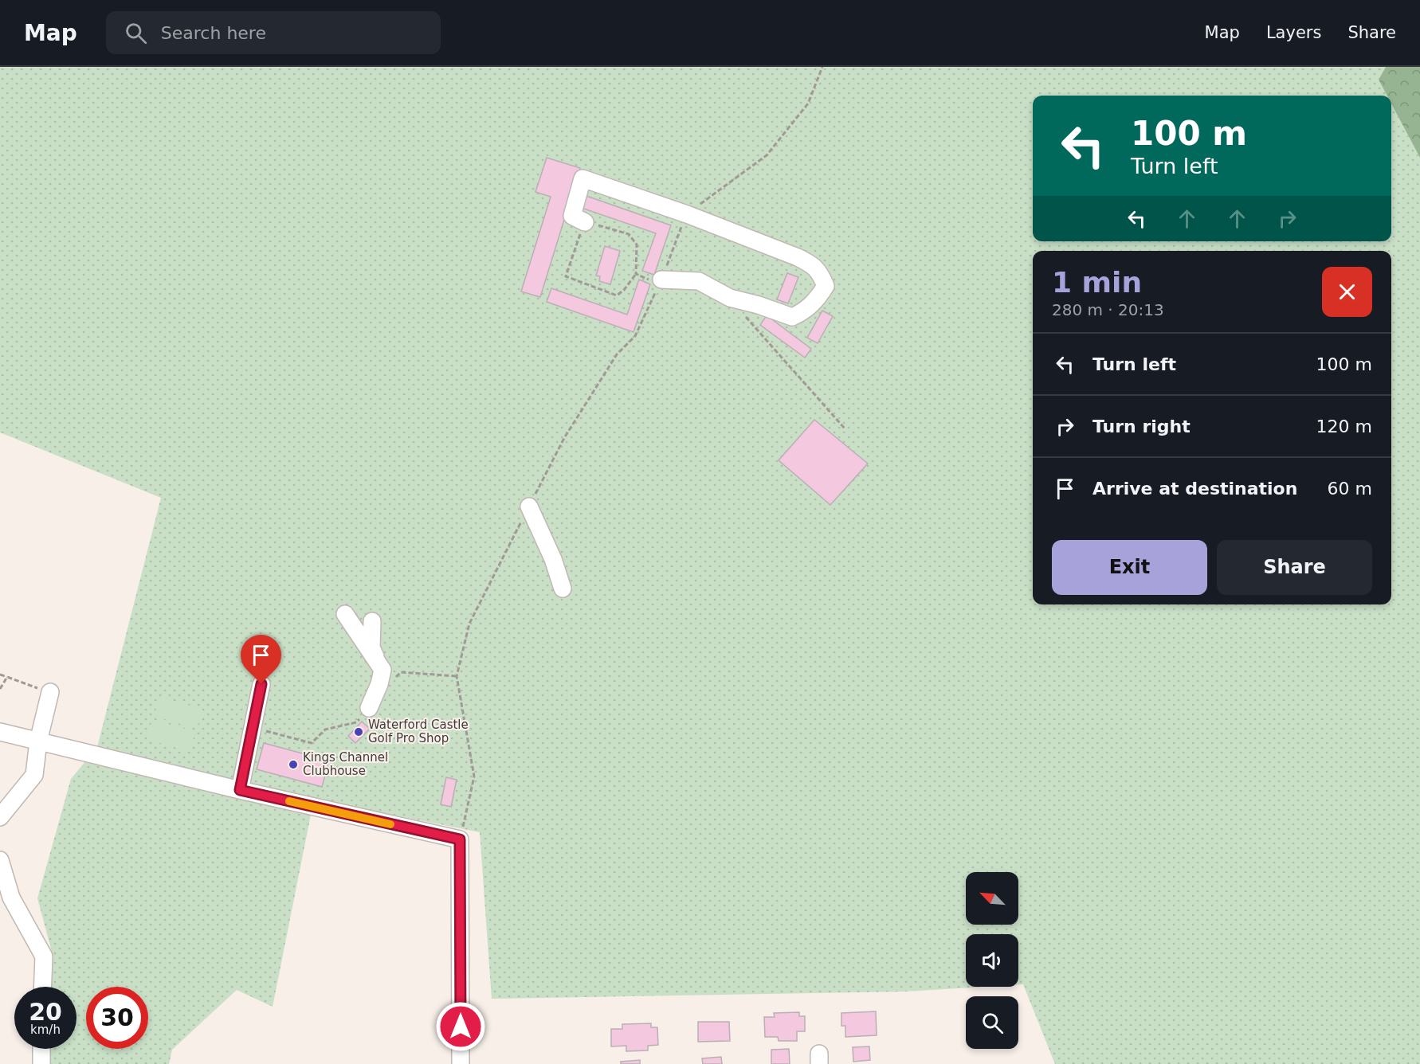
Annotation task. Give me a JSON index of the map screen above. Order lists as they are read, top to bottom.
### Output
{
  "places": ["Waterford Castle Golf Pro Shop", "Kings Channel Clubhouse"],
  "north": "top left",
  "page": {
    "header": "Map",
    "search": "Search here",
    "nav": ["Map", "Layers", "Share"],
    "turn": ["100 m", "Turn left"],
    "heading": ["1 min", "280 m · 20:13"],
    "list": [
      {
        "name": "Turn left",
        "value": "100 m"
      },
      {
        "name": "Turn right",
        "value": "120 m"
      },
      {
        "name": "Arrive at destination",
        "value": "60 m"
      }
    ],
    "buttons": ["Exit", "Share"],
    "speed": "20 km/h",
    "limit": "30"
  }
}
